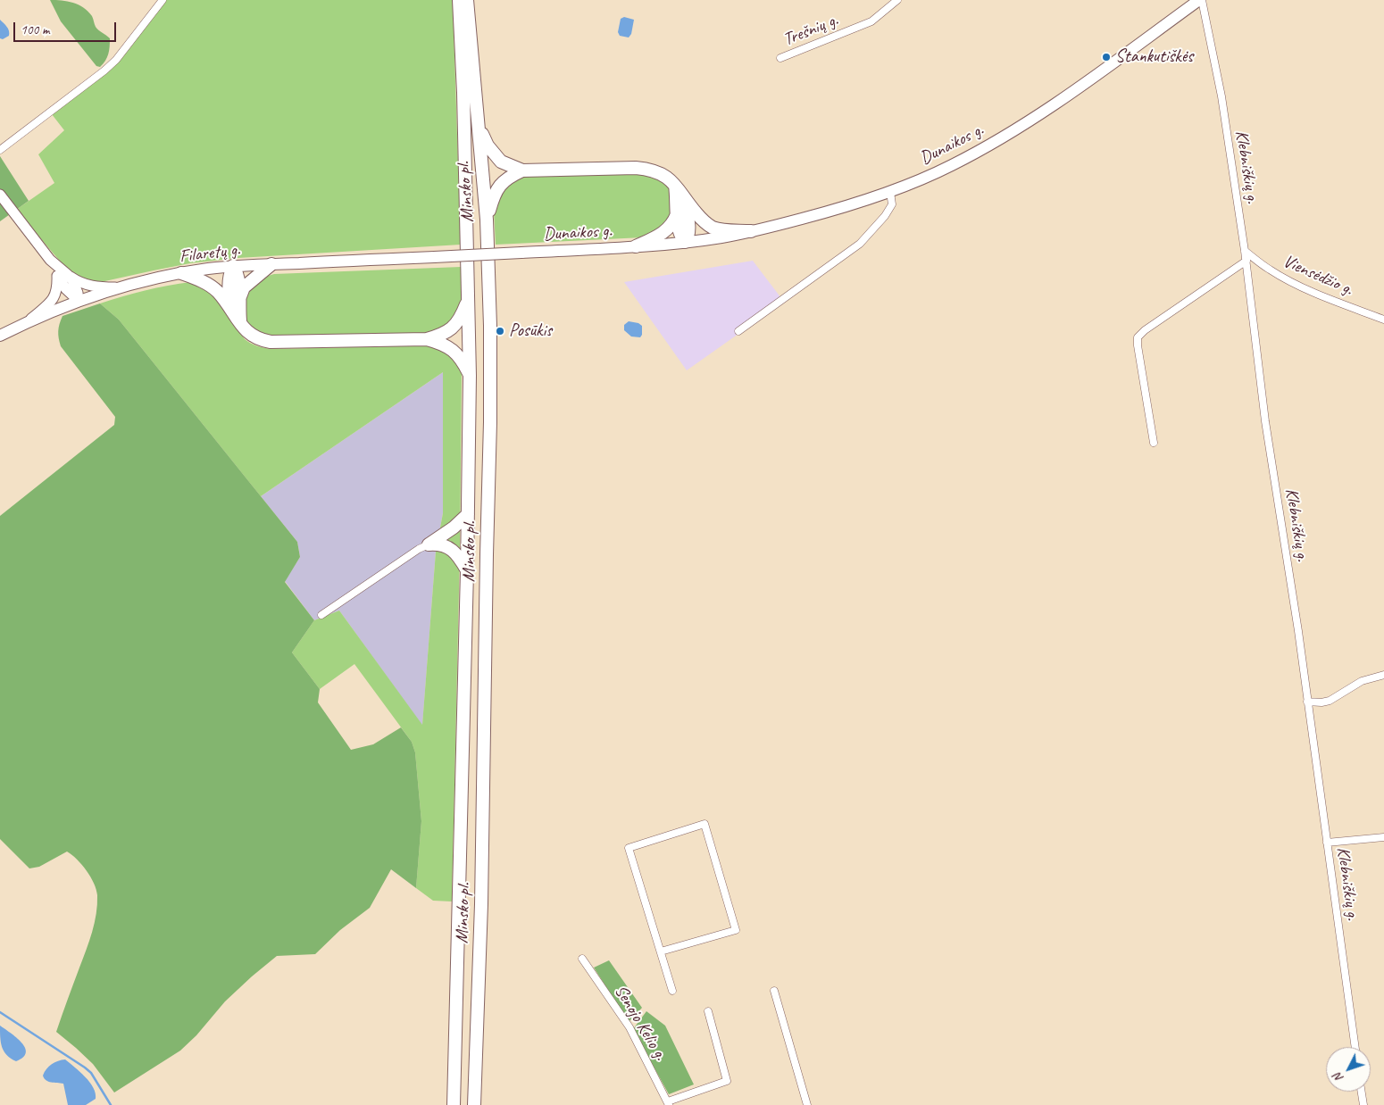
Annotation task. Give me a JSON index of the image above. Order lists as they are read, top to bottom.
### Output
{
  "streets": {
    "highway": ["Minsko pl."],
    "main road": ["Dunaikos g.", "Filaretų g."],
    "street": [
      "Trešnių g.",
      "Klebniškių g.",
      "Viensėdžio g.",
      "Senojo Kelio g."
    ]
  },
  "crossings": [
    ["Dunaikos g.", "Klebniškių g."],
    ["Dunaikos g.", "Filaretų g."],
    ["Klebniškių g.", "Viensėdžio g."]
  ],
  "places": ["Stankutiškės", "Posūkis"],
  "scale_bar": "100 m",
  "north": "bottom left"
}
